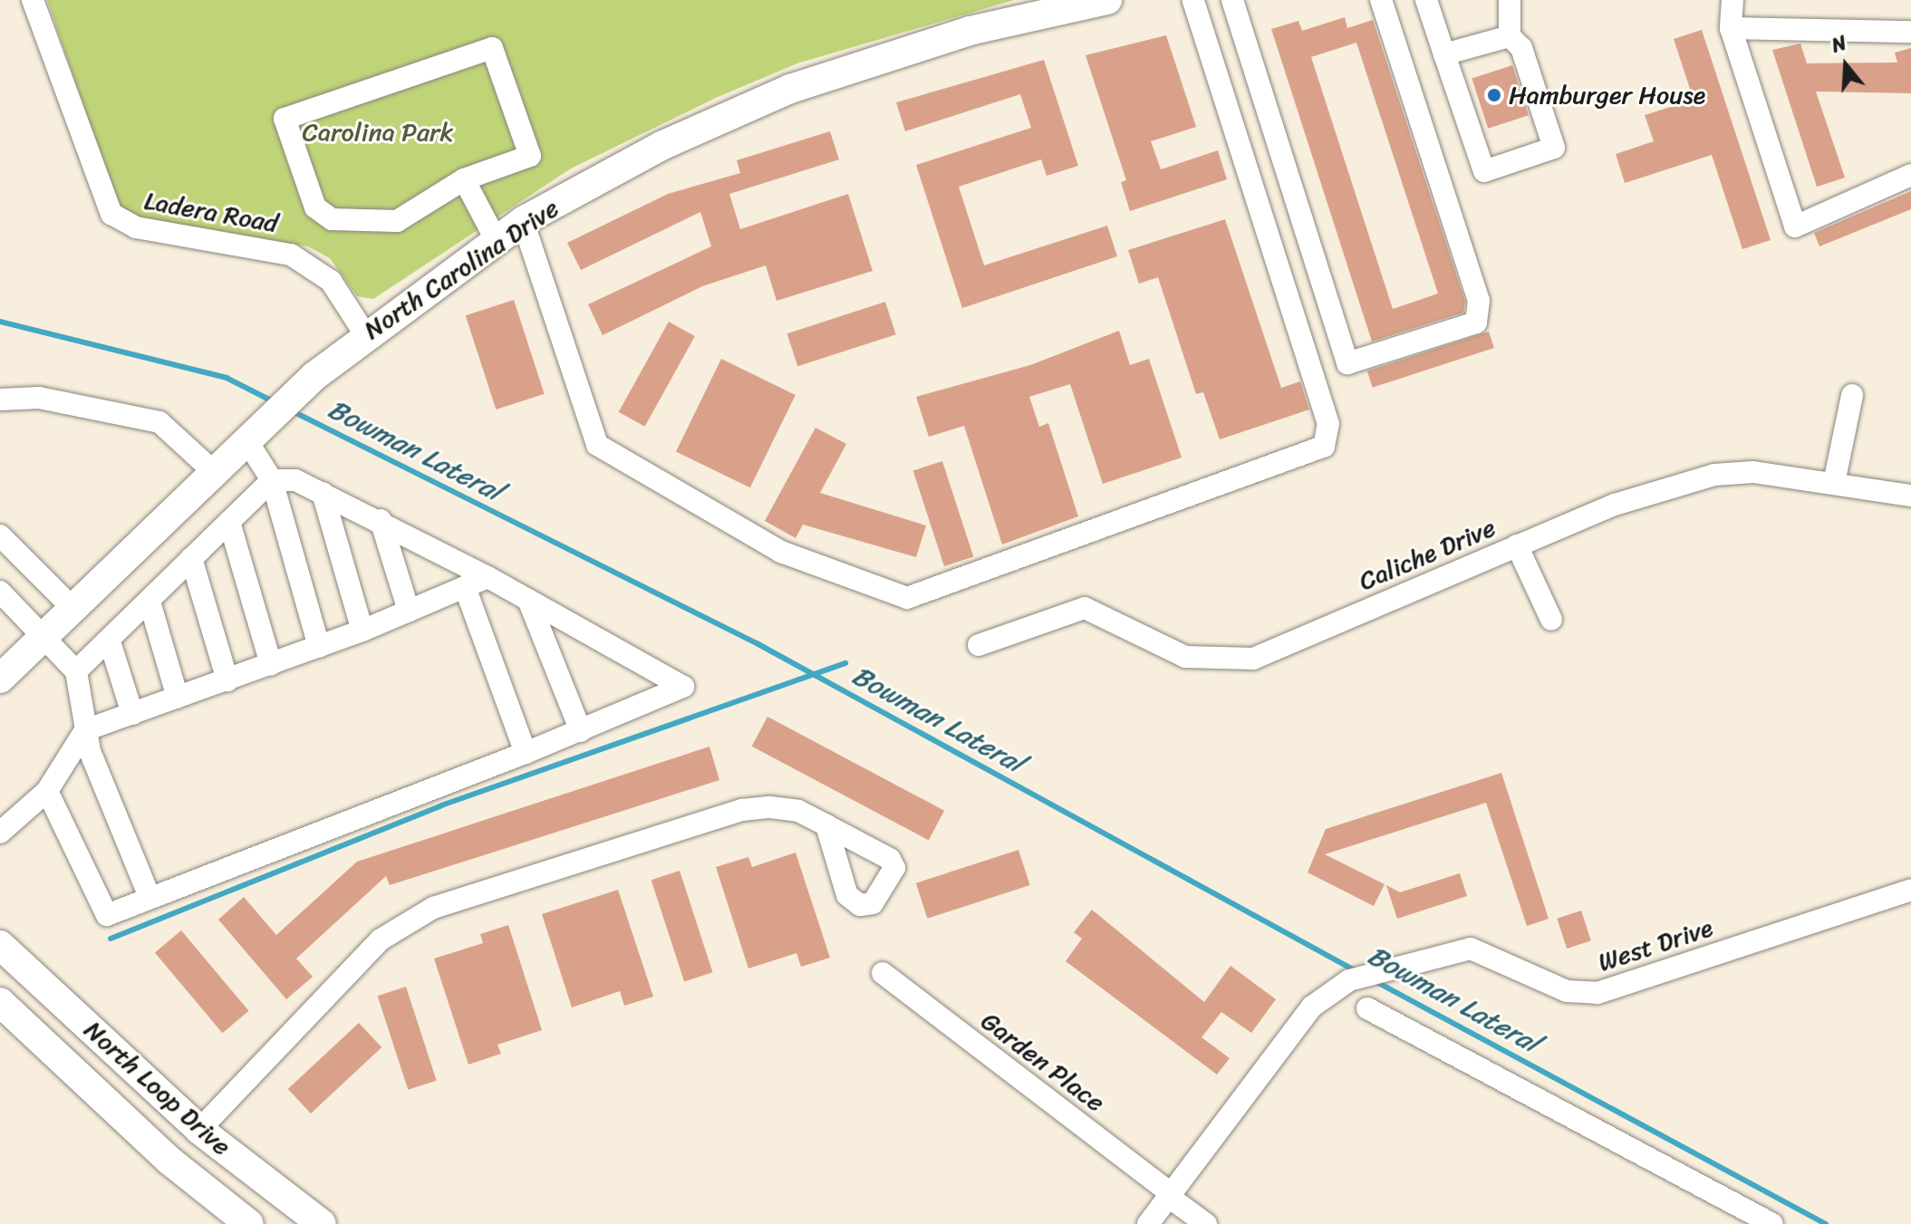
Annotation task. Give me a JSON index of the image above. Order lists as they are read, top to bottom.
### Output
{
  "streets": {
    "main road": ["North Carolina Drive", "North Loop Drive"],
    "street": [
      "Ladera Road",
      "Caliche Drive",
      "West Drive",
      "Garden Place"
    ]
  },
  "crossings": [
    ["Ladera Road", "North Carolina Drive"],
    ["West Drive", "Garden Place"]
  ],
  "water": ["Bowman Lateral"],
  "parks": ["Carolina Park"],
  "places": ["Hamburger House"],
  "north": "top"
}
